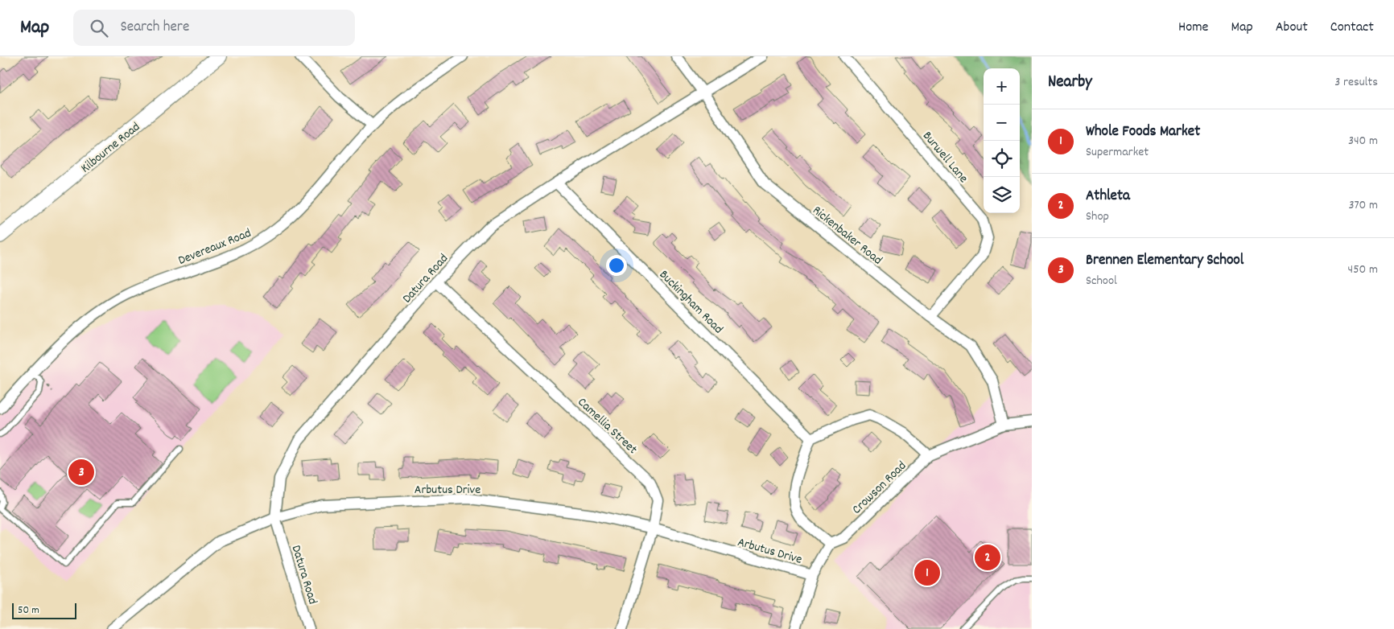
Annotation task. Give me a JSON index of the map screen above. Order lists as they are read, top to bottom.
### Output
{
  "streets": {
    "street": [
      "Kilbourne Road",
      "Burwell Lane",
      "Rickenbaker Road",
      "Devereaux Road",
      "Datura Road",
      "Buckingham Road",
      "Camellia Street",
      "Crowson Road",
      "Arbutus Drive"
    ]
  },
  "crossings": [
    ["Burwell Lane", "Rickenbaker Road"],
    ["Rickenbaker Road", "Datura Road"],
    ["Rickenbaker Road", "Crowson Road"],
    ["Datura Road", "Buckingham Road"],
    ["Datura Road", "Camellia Street"],
    ["Datura Road", "Arbutus Drive"],
    ["Camellia Street", "Arbutus Drive"]
  ],
  "scale_bar": "50 m",
  "page": {
    "header": "Map",
    "search": "Search here",
    "nav": [
      "Home",
      "Map",
      "About",
      "Contact"
    ],
    "heading": ["Nearby", "3 results"],
    "map_buttons": ["+", "−"],
    "list": [
      {
        "mark": "1",
        "name": "Whole Foods Market",
        "note": "Supermarket",
        "value": "340 m"
      },
      {
        "mark": "2",
        "name": "Athleta",
        "note": "Shop",
        "value": "370 m"
      },
      {
        "mark": "3",
        "name": "Brennen Elementary School",
        "note": "School",
        "value": "450 m"
      }
    ],
    "pins": ["3", "2", "1"],
    "scale": "50 m"
  }
}
